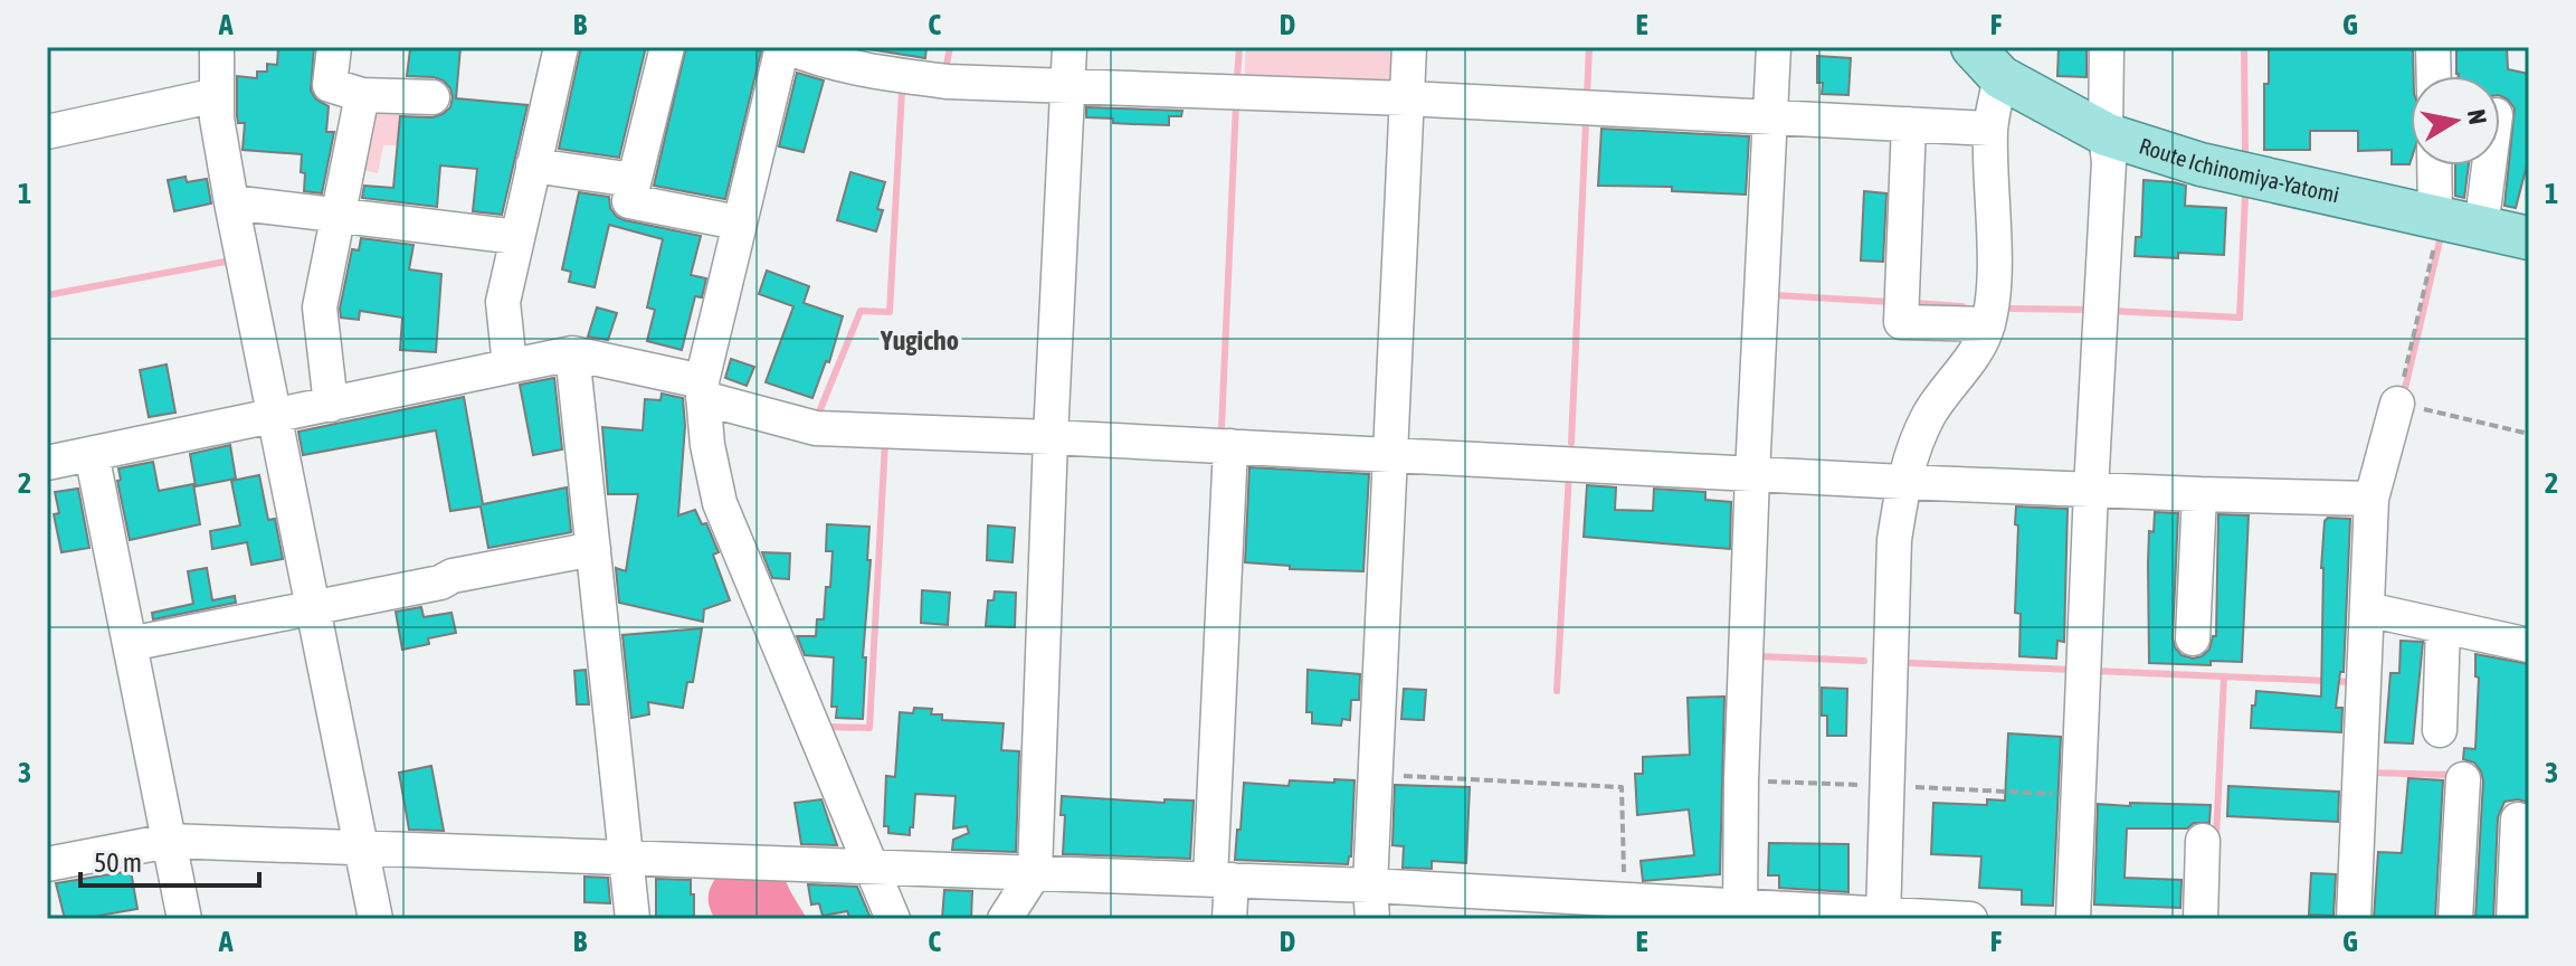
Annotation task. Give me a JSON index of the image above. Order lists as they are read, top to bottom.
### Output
{
  "streets": {
    "main road": ["Route Ichinomiya-Yatomi"]
  },
  "districts": ["Yugicho"],
  "scale_bar": "50 m",
  "north": "right",
  "grid": {
    "columns": [
      "A",
      "B",
      "C",
      "D",
      "E",
      "F",
      "G"
    ],
    "rows": ["1", "2", "3"]
  }
}
